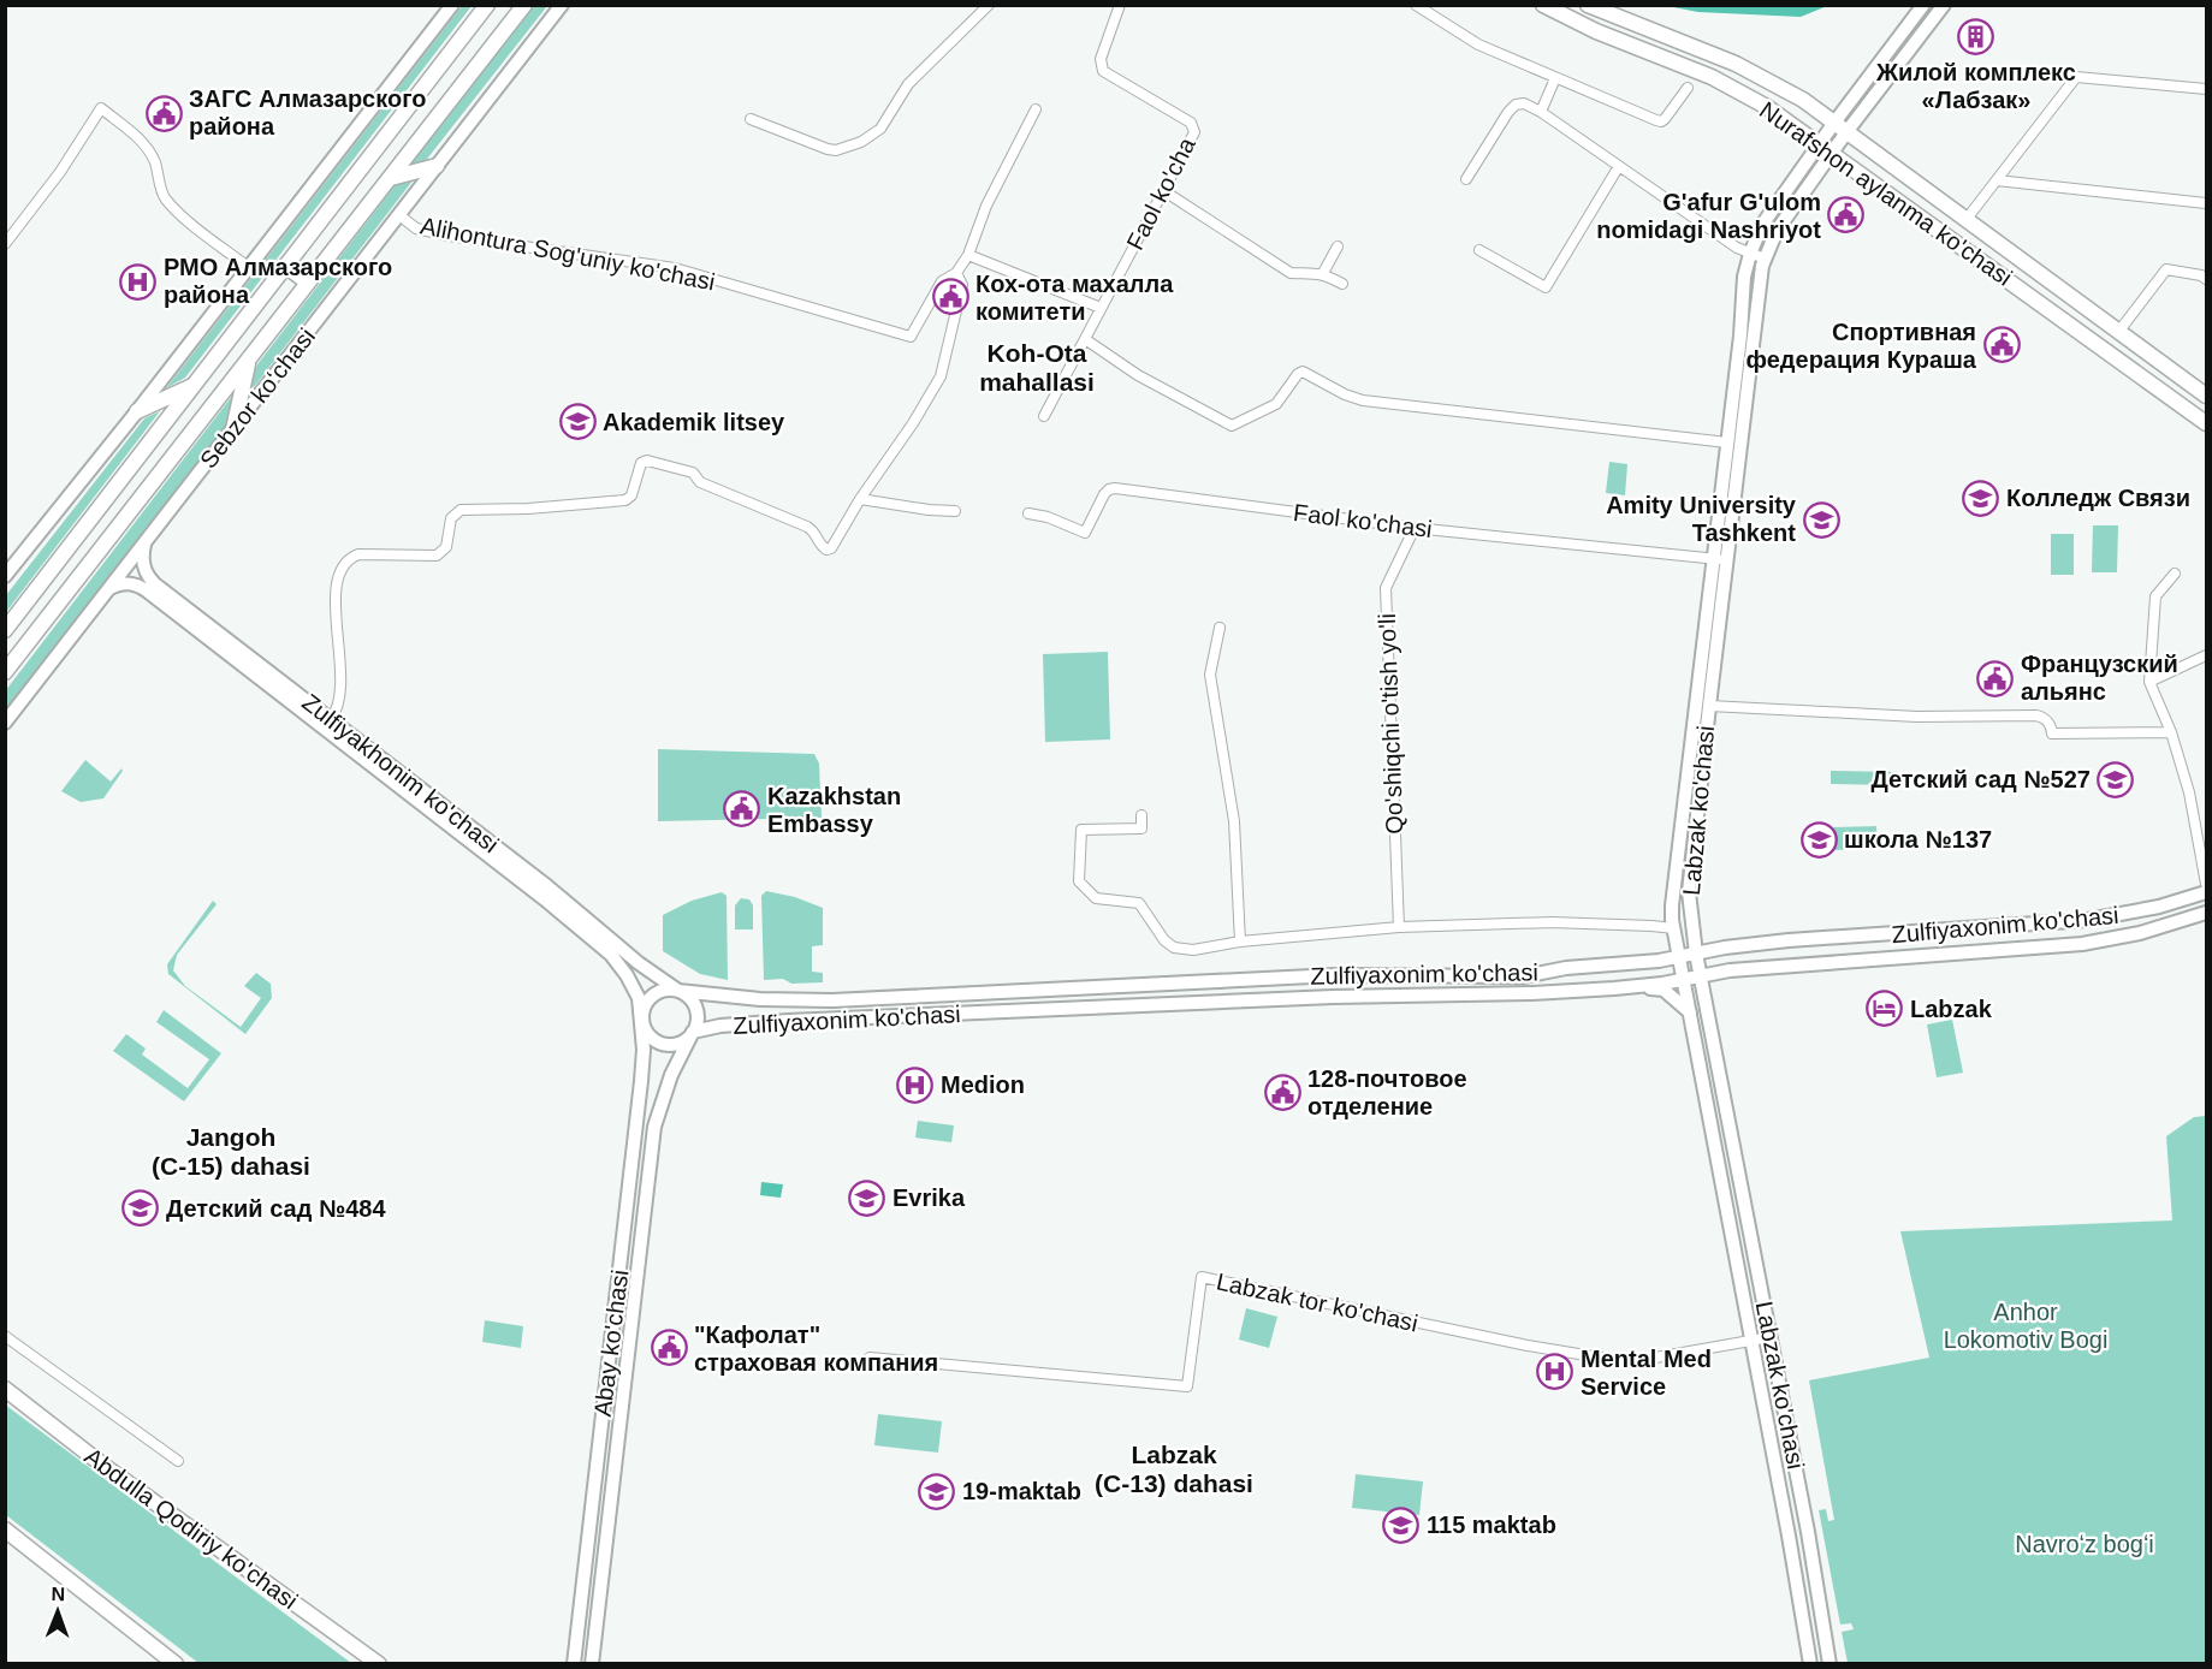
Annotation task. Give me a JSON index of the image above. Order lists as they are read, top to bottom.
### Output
{
  "streets": {
    "main road": [
      "Nurafshon aylanma ko'chasi",
      "Sebzor ko‘chasi",
      "Zulfiyakhonim ko'chasi",
      "Labzak ko'chasi",
      "Zulfiyaxonim ko'chasi",
      "Abay ko'chasi",
      "Abdulla Qodiriy ko'chasi"
    ],
    "street": [
      "Faol ko'cha",
      "Alihontura Sog'uniy ko'chasi",
      "Faol ko'chasi",
      "Qo'shiqchi o'tish yo'li",
      "Labzak tor ko'chasi"
    ]
  },
  "crossings": [
    ["Nurafshon aylanma ko'chasi", "Labzak ko'chasi"],
    ["Alihontura Sog'uniy ko'chasi", "Sebzor ko‘chasi"],
    ["Sebzor ko‘chasi", "Zulfiyakhonim ko'chasi"],
    ["Faol ko'chasi", "Qo'shiqchi o'tish yo'li"],
    ["Faol ko'chasi", "Labzak ko'chasi"],
    ["Zulfiyakhonim ko'chasi", "Zulfiyaxonim ko'chasi"],
    ["Zulfiyakhonim ko'chasi", "Abay ko'chasi"],
    ["Labzak ko'chasi", "Zulfiyaxonim ko'chasi"],
    ["Labzak ko'chasi", "Labzak tor ko'chasi"],
    ["Zulfiyaxonim ko'chasi", "Abay ko'chasi"]
  ],
  "districts": ["Koh-Ota mahallasi", "Jangoh (C-15) dahasi", "Labzak (C-13) dahasi"],
  "parks": ["Anhor Lokomotiv Bogi", "Navroʻz bogʻi"],
  "places": {
    "building": ["Жилой комплекс «Лабзак»"],
    "public building": [
      "ЗАГС Алмазарского района",
      "G'afur G'ulom nomidagi Nashriyot",
      "Кох-ота махалла комитети",
      "Спортивная федерация Кураша",
      "Французский альянс",
      "Kazakhstan Embassy",
      "128-почтовое отделение",
      "\"Кафолат\" страховая компания"
    ],
    "hospital": ["РМО Алмазарского района", "Medion", "Mental Med Service"],
    "school or university": [
      "Akademik litsey",
      "Колледж Связи",
      "Amity University Tashkent",
      "Детский сад №527",
      "школа №137",
      "Evrika",
      "Детский сад №484",
      "19-maktab",
      "115 maktab"
    ],
    "hotel": ["Labzak"]
  },
  "north": "top"
}
